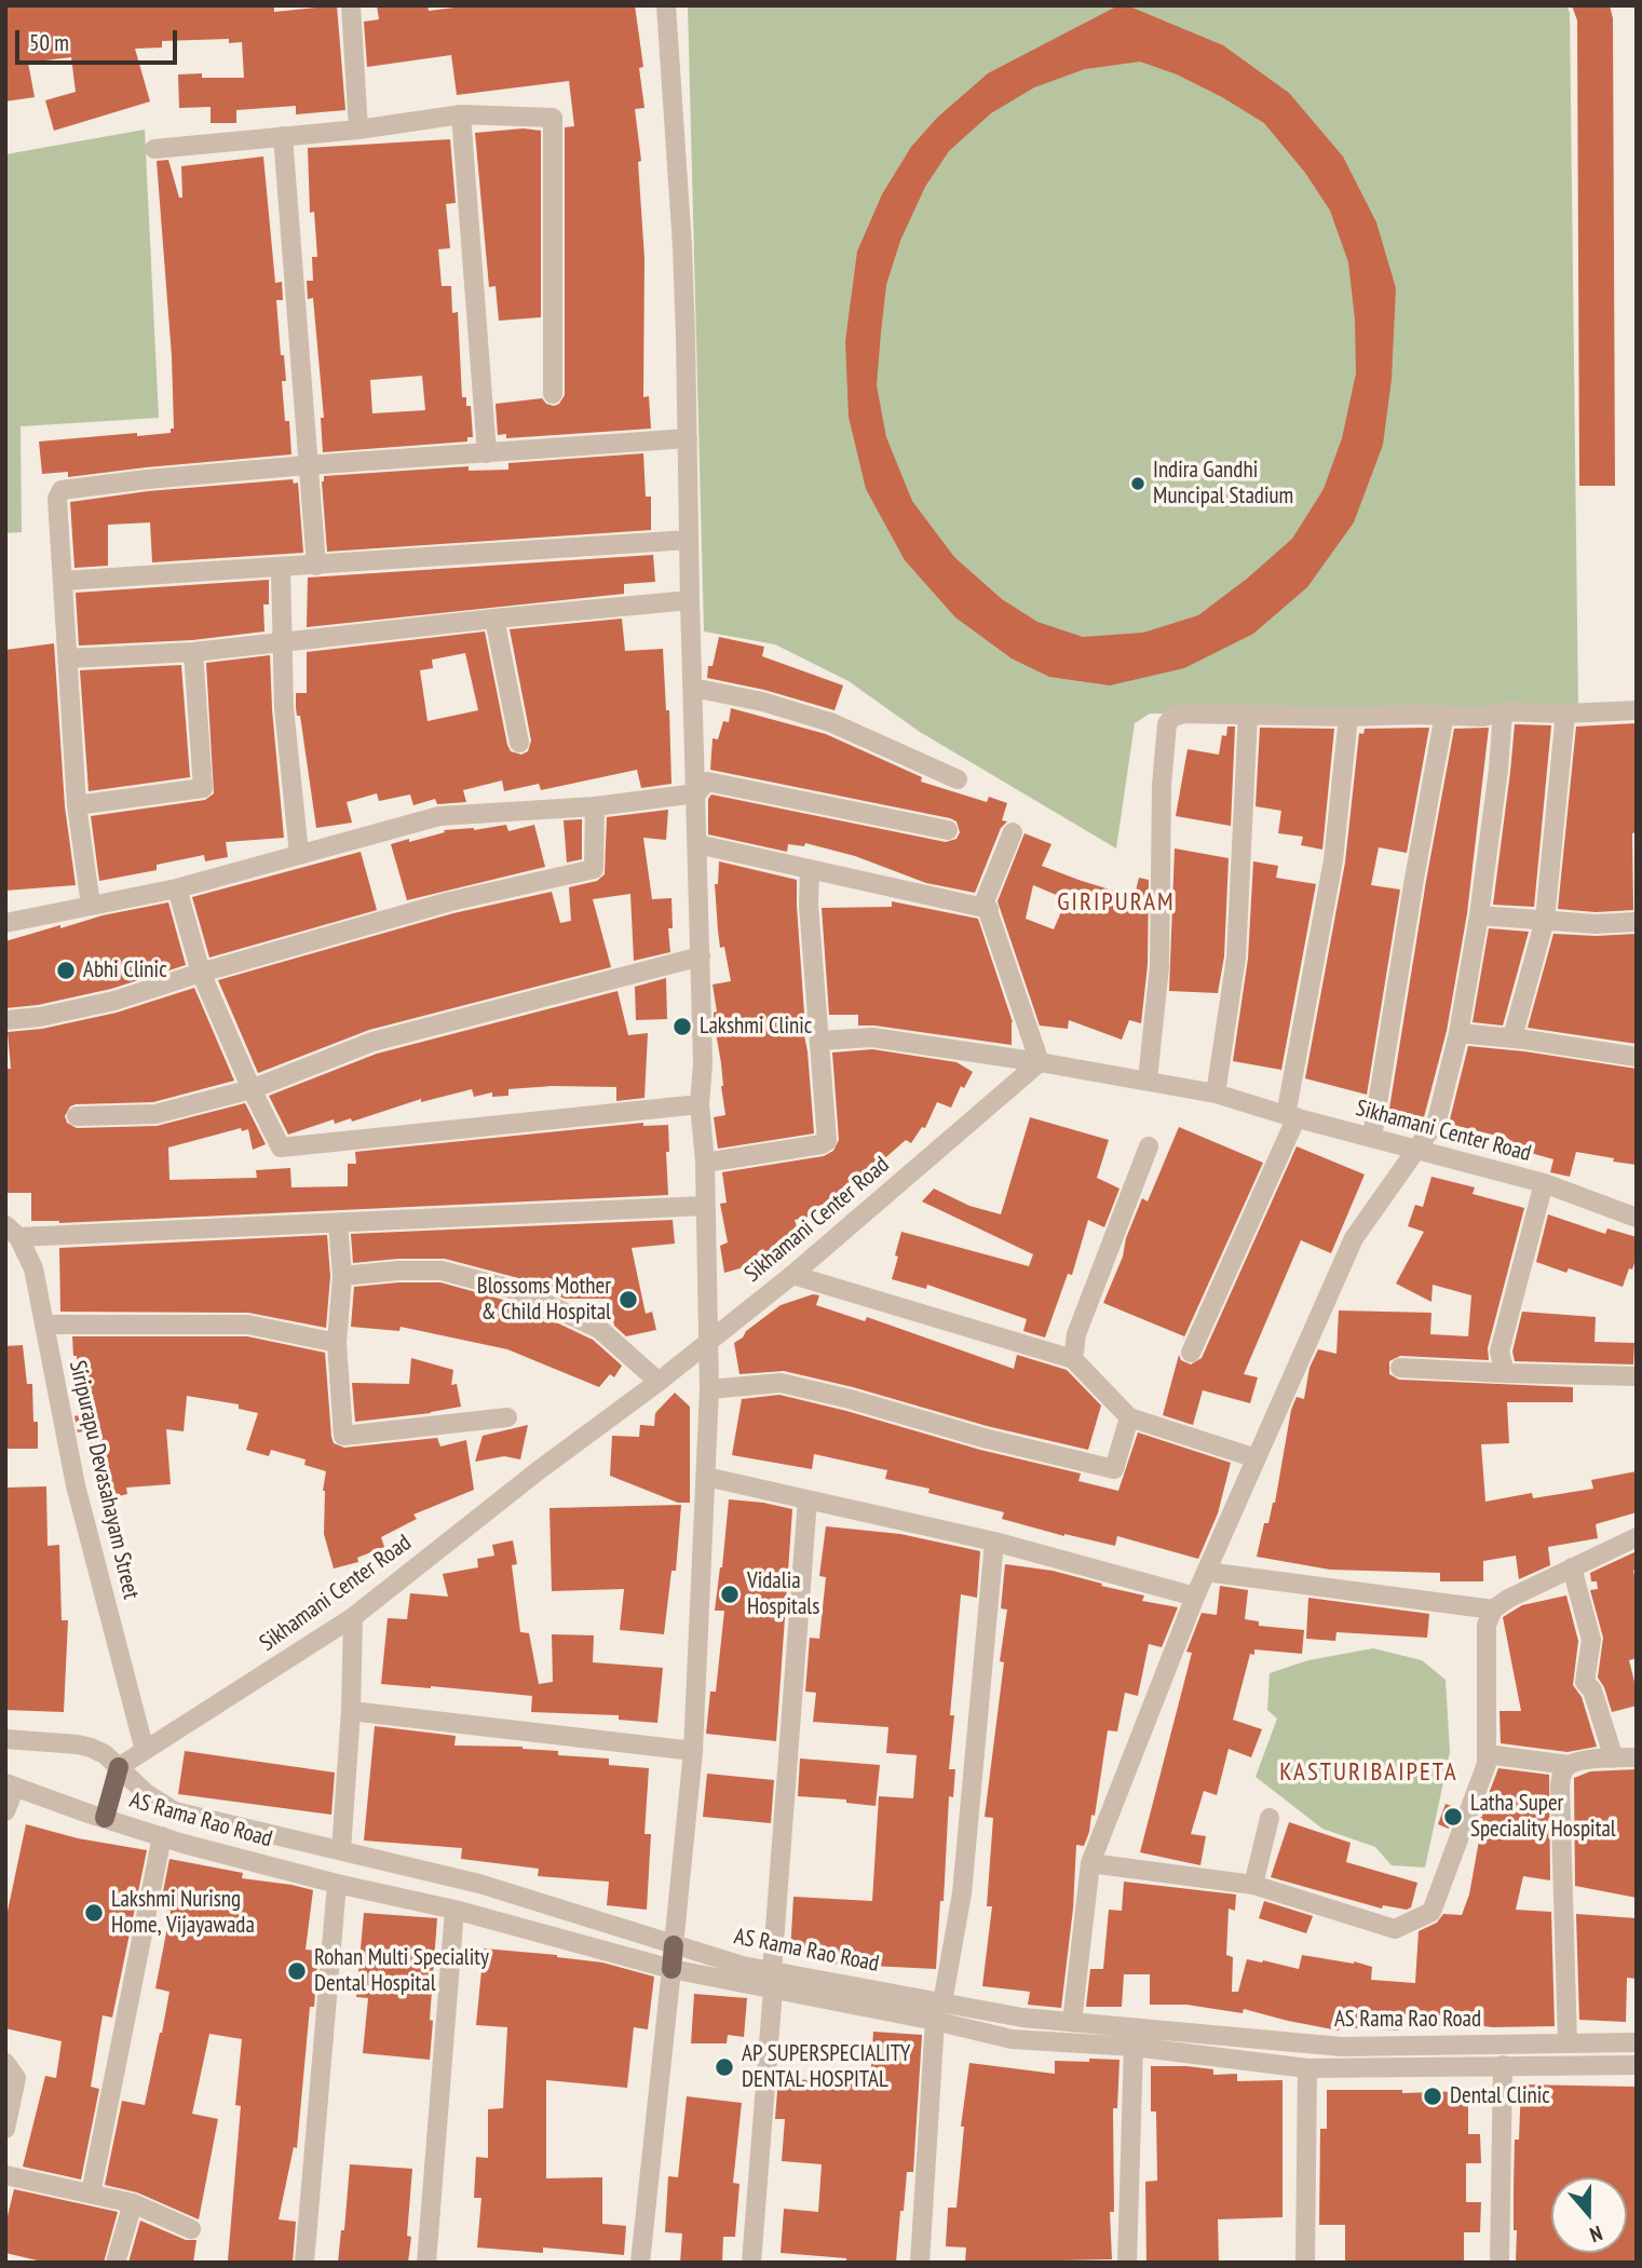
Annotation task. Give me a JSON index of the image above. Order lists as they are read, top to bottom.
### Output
{
  "streets": {
    "street": ["Sikhamani Center Road", "Siripurapu Devasahayam Street", "AS Rama Rao Road"]
  },
  "crossings": [
    ["Sikhamani Center Road", "Siripurapu Devasahayam Street"],
    ["Sikhamani Center Road", "AS Rama Rao Road"]
  ],
  "districts": ["GIRIPURAM", "KASTURIBAIPETA"],
  "places": [
    "Indira Gandhi Muncipal Stadium",
    "Abhi Clinic",
    "Lakshmi Clinic",
    "Blossoms Mother & Child Hospital",
    "Vidalia Hospitals",
    "Latha Super Speciality Hospital",
    "Lakshmi Nurisng Home, Vijayawada",
    "Rohan Multi Speciality Dental Hospital",
    "AP SUPERSPECIALITY DENTAL HOSPITAL",
    "Dental Clinic"
  ],
  "scale_bar": "50 m",
  "north": "bottom"
}
